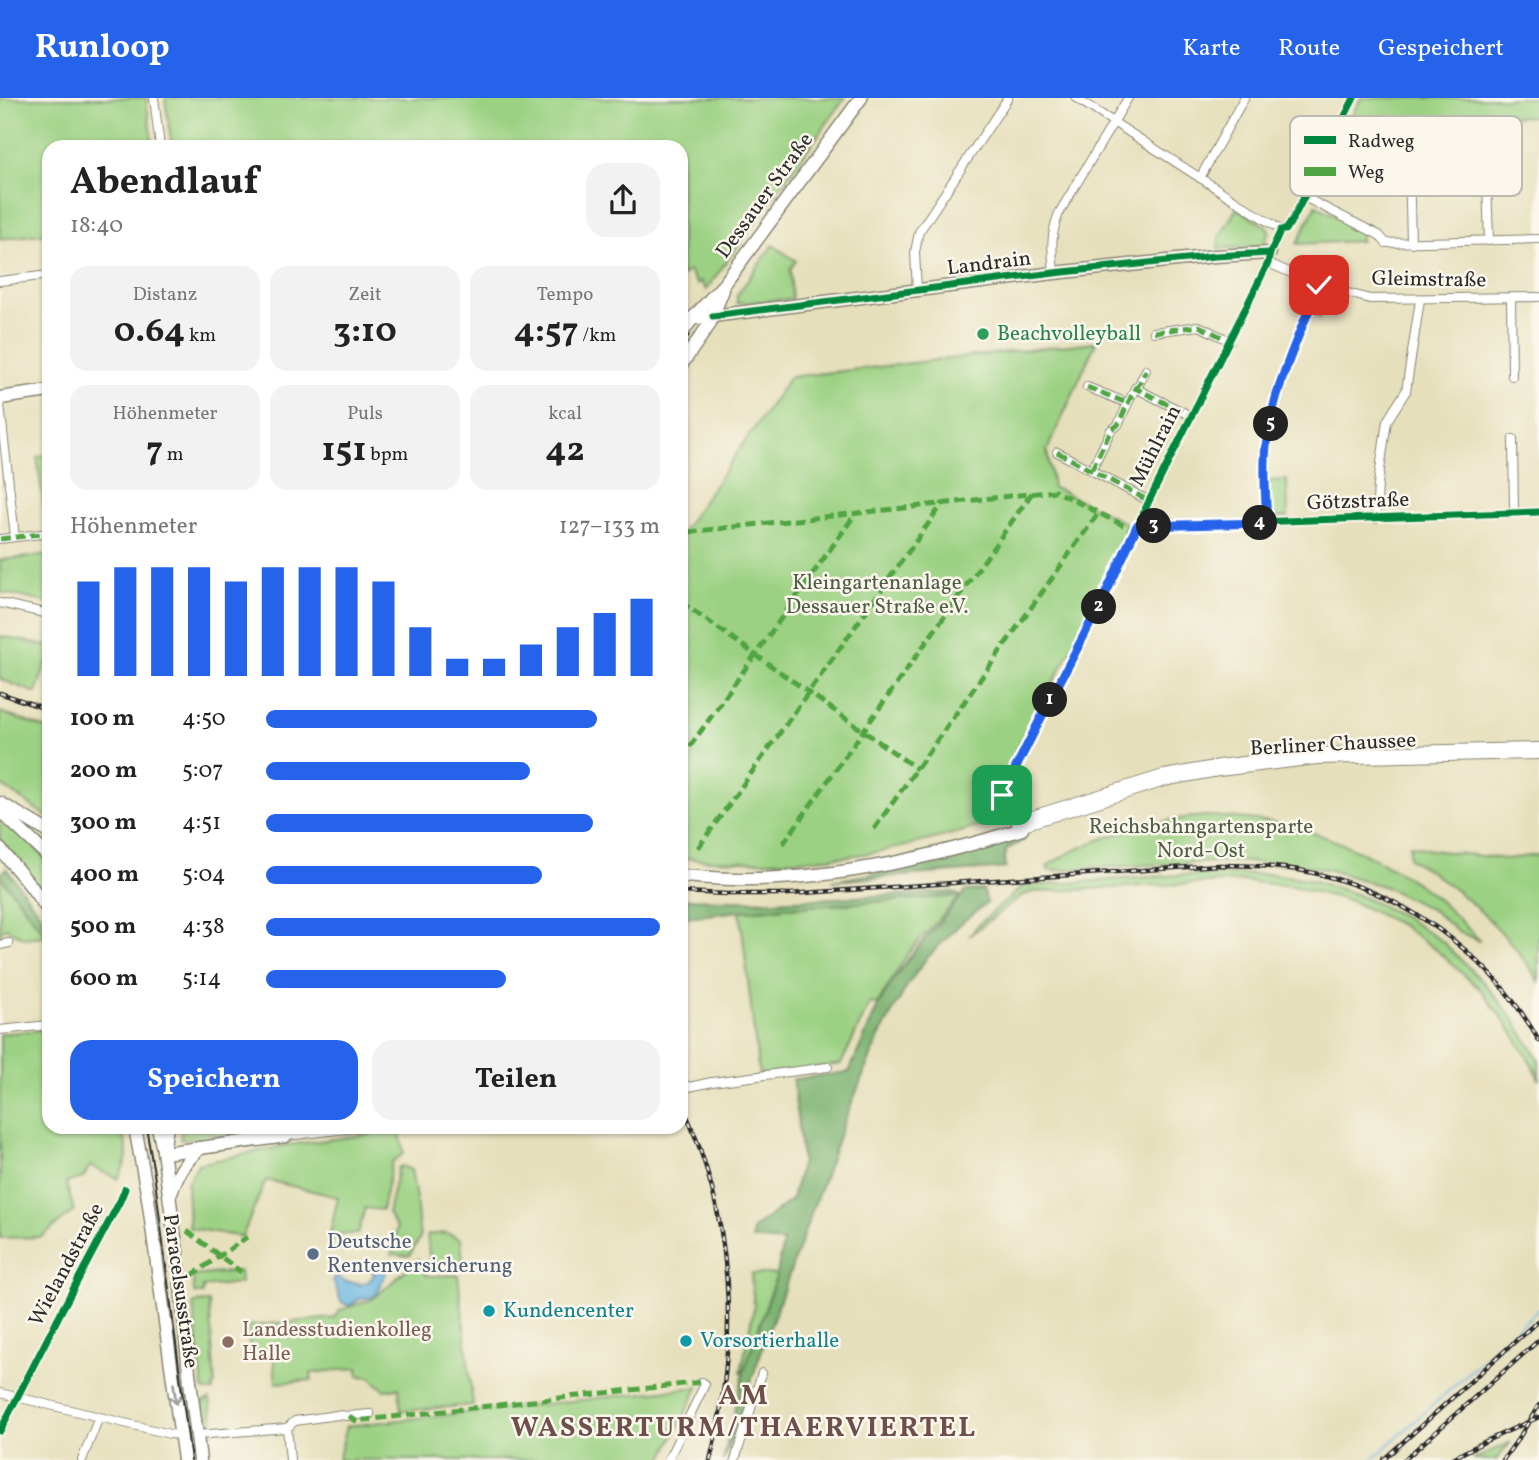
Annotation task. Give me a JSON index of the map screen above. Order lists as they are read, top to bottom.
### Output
{
  "streets": {
    "highway": ["Berliner Chaussee"],
    "main road": ["Dessauer Straße", "Landrain", "Paracelsusstraße"],
    "street": [
      "Gleimstraße",
      "Mühlrain",
      "Götzstraße",
      "Wielandstraße"
    ]
  },
  "crossings": [
    ["Dessauer Straße", "Landrain"],
    ["Landrain", "Gleimstraße"],
    ["Landrain", "Mühlrain"],
    ["Gleimstraße", "Mühlrain"],
    ["Mühlrain", "Götzstraße"],
    ["Mühlrain", "Berliner Chaussee"]
  ],
  "districts": ["AM WASSERTURM/THAERVIERTEL"],
  "parks": ["Kleingartenanlage Dessauer Straße e.V.", "Reichsbahngartensparte Nord-Ost"],
  "places": [
    "Beachvolleyball",
    "Deutsche Rentenversicherung",
    "Kundencenter",
    "Vorsortierhalle",
    "Landesstudienkolleg Halle"
  ],
  "legend": ["Radweg", "Weg"],
  "page": {
    "header": "Runloop",
    "nav": ["Karte", "Route", "Gespeichert"],
    "heading": ["Abendlauf", "18:40"],
    "stats": [
      ["Distanz", "0.64 km"],
      ["Zeit", "3:10"],
      ["Tempo", "4:57 /km"],
      ["Höhenmeter", "7 m"],
      ["Puls", "151 bpm"],
      ["kcal", "42"]
    ],
    "pins": [
      "5",
      "4",
      "3",
      "2",
      "1"
    ],
    "chart": ["Höhenmeter", "127–133 m"],
    "list": [
      {
        "name": "100 m",
        "note": "4:50"
      },
      {
        "name": "200 m",
        "note": "5:07"
      },
      {
        "name": "300 m",
        "note": "4:51"
      },
      {
        "name": "400 m",
        "note": "5:04"
      },
      {
        "name": "500 m",
        "note": "4:38"
      },
      {
        "name": "600 m",
        "note": "5:14"
      }
    ],
    "buttons": ["Speichern", "Teilen"]
  }
}
